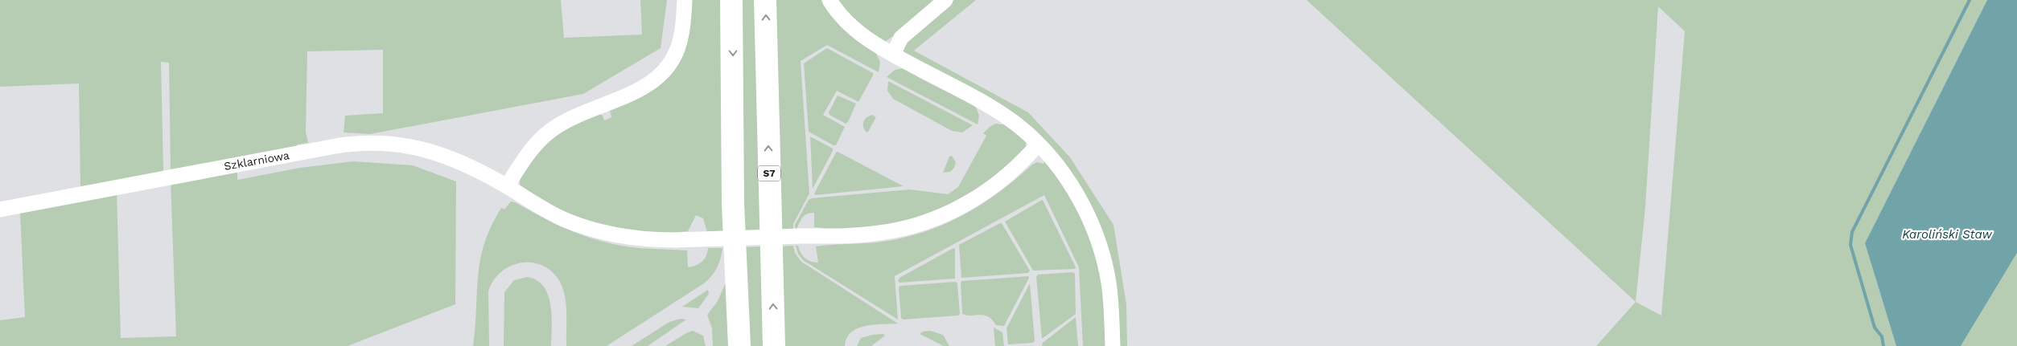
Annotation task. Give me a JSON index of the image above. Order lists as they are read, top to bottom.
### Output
{
  "streets": {
    "highway": ["S7"],
    "street": ["Szklarniowa"]
  },
  "water": ["Karoliński Staw"]
}
